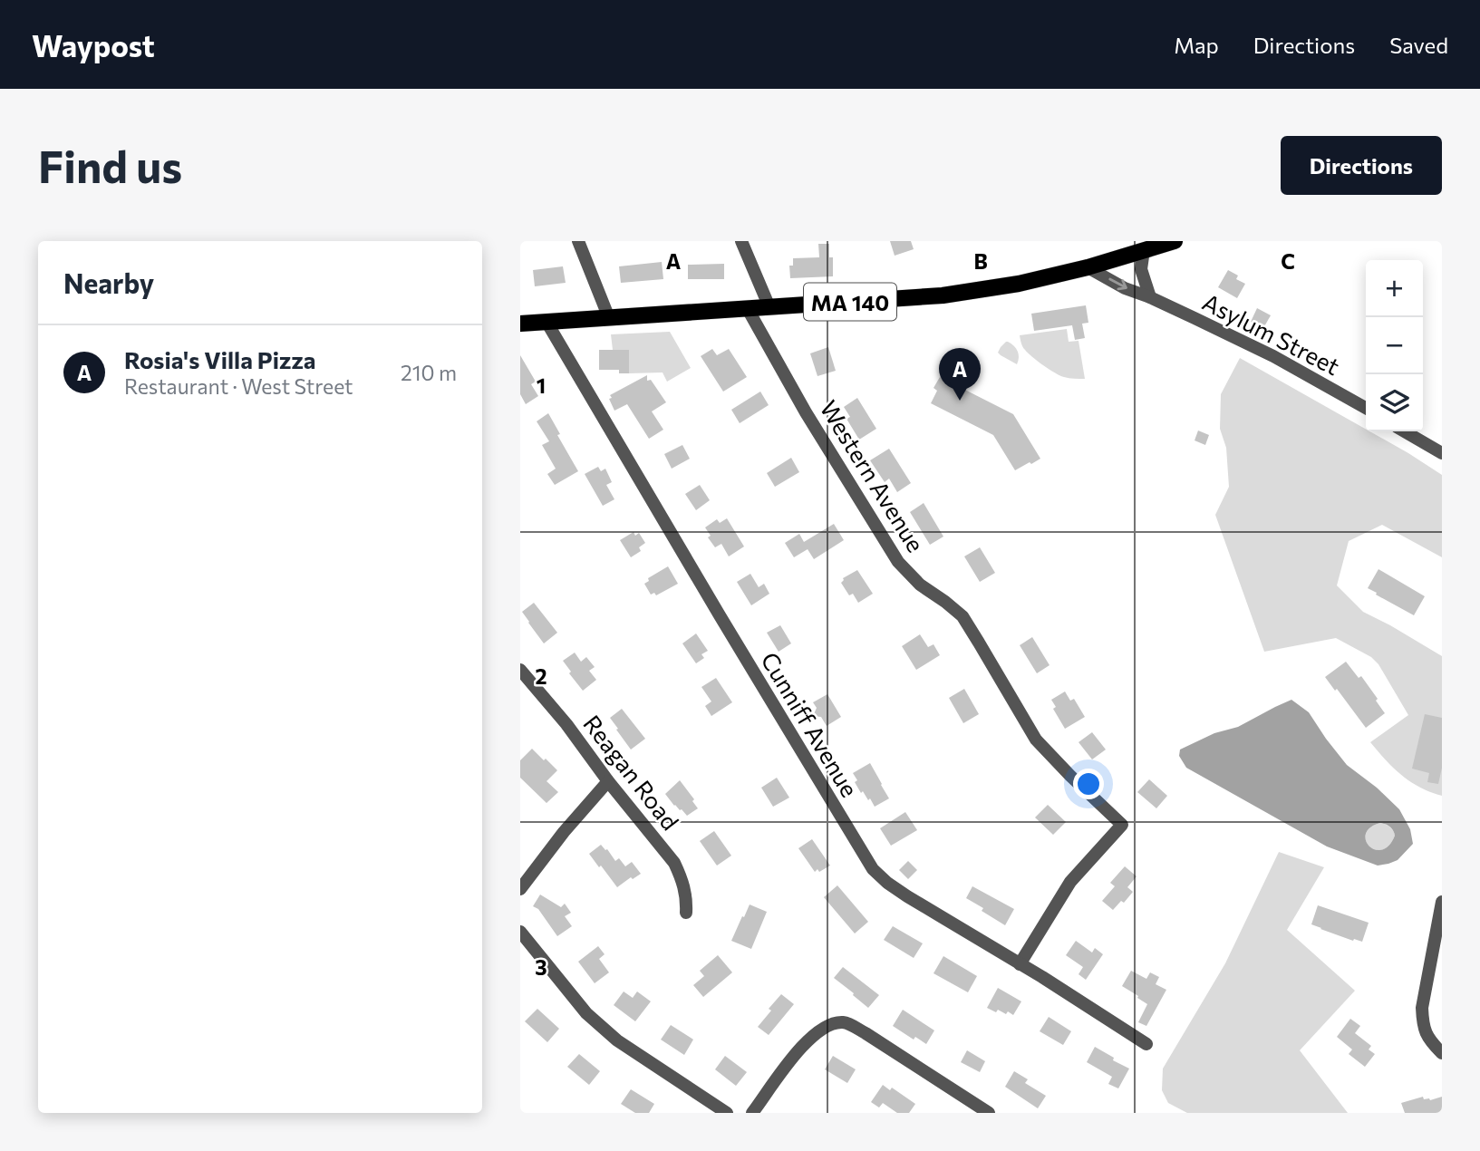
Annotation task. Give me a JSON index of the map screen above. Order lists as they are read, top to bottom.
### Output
{
  "streets": {
    "main road": ["MA 140"],
    "street": [
      "Asylum Street",
      "Western Avenue",
      "Cunniff Avenue",
      "Reagan Road"
    ]
  },
  "crossings": [
    ["MA 140", "Asylum Street"],
    ["MA 140", "Western Avenue"],
    ["MA 140", "Cunniff Avenue"],
    ["Western Avenue", "Cunniff Avenue"]
  ],
  "page": {
    "header": "Waypost",
    "nav": ["Map", "Directions", "Saved"],
    "buttons": "Directions",
    "title": "Find us",
    "heading": "Nearby",
    "map_buttons": ["+", "−"],
    "list": [
      {
        "mark": "A",
        "name": "Rosia's Villa Pizza",
        "note": "Restaurant · West Street",
        "value": "210 m"
      }
    ],
    "pins": "A"
  },
  "grid": {
    "columns": ["A", "B", "C"],
    "rows": ["1", "2", "3"]
  }
}
